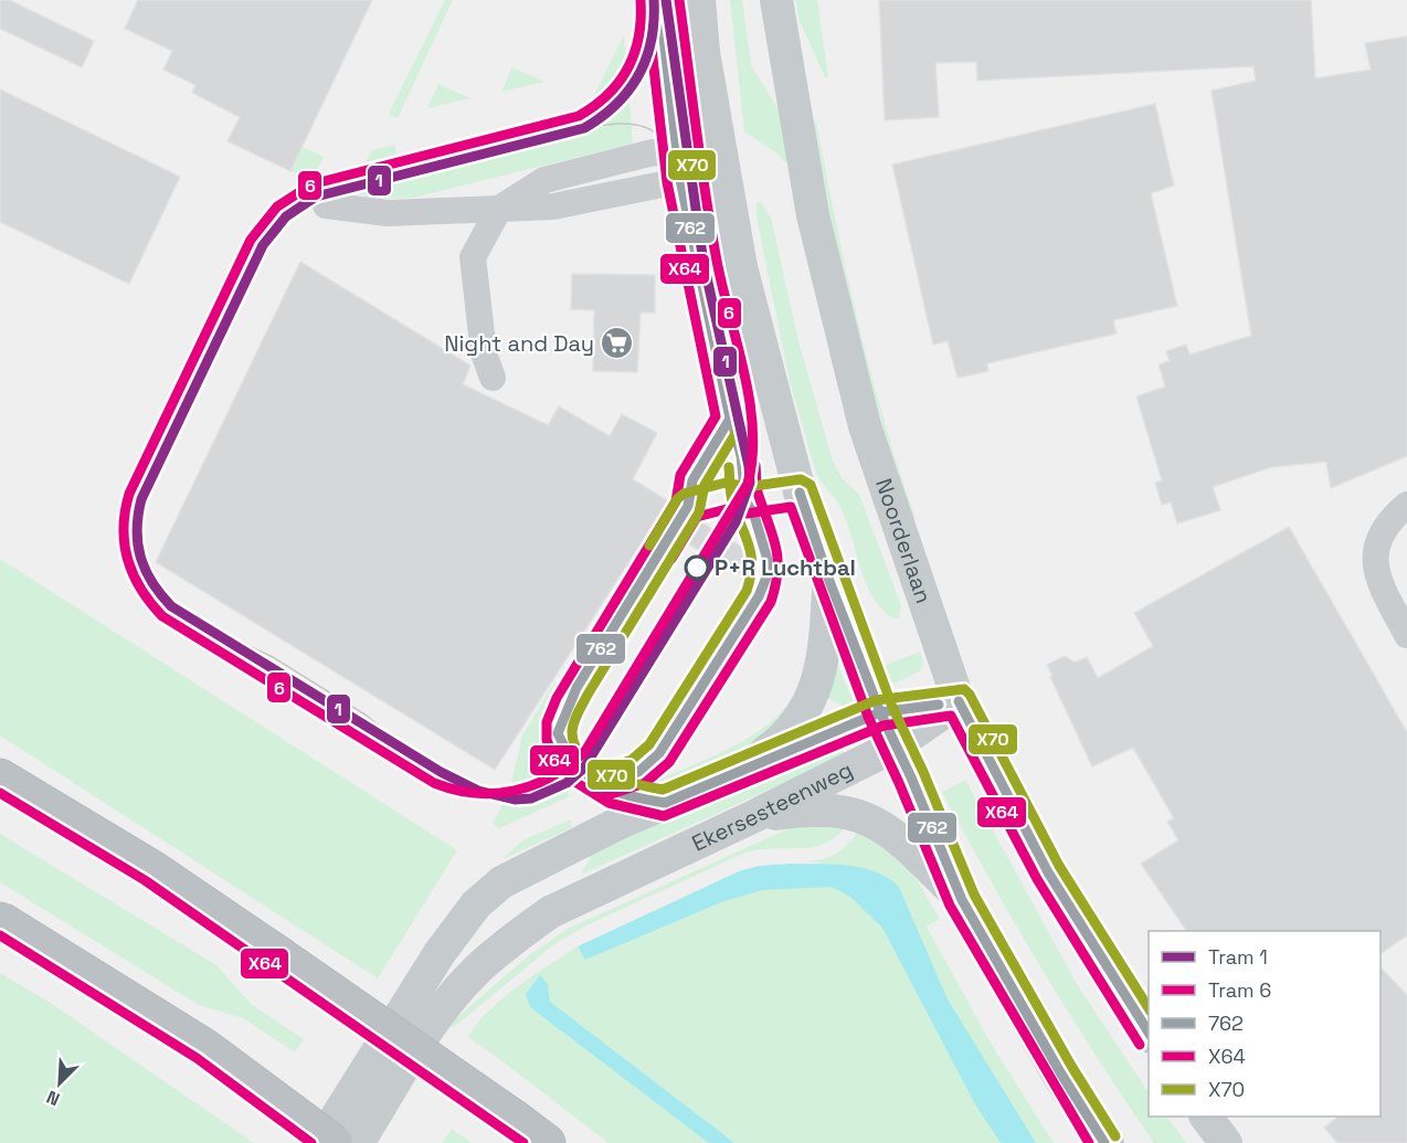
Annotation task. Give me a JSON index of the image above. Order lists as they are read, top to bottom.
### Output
{
  "streets": {
    "main road": ["Noorderlaan", "Ekersesteenweg"]
  },
  "crossings": [
    ["Noorderlaan", "Ekersesteenweg"]
  ],
  "places": {
    "supermarket": ["Night and Day"],
    "other": ["P+R Luchtbal"]
  },
  "lines": [
    "tram line 1",
    "tram line 6",
    "transit line 762",
    "transit line X70",
    "transit line X64"
  ],
  "legend": [
    "Tram 1",
    "Tram 6",
    "762",
    "X64",
    "X70"
  ],
  "north": "bottom left"
}
